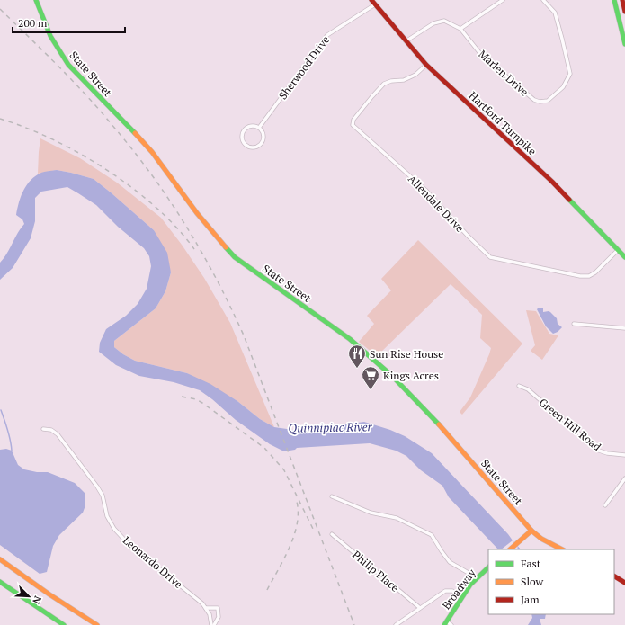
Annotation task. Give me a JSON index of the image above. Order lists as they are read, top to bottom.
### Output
{
  "streets": {
    "main road": ["State Street", "Hartford Turnpike", "Broadway"],
    "street": [
      "Sherwood Drive",
      "Marlen Drive",
      "Allendale Drive",
      "Green Hill Road",
      "Leonardo Drive",
      "Philip Place"
    ]
  },
  "crossings": [
    ["Sherwood Drive", "Hartford Turnpike"],
    ["Marlen Drive", "Hartford Turnpike"],
    ["Hartford Turnpike", "Allendale Drive"]
  ],
  "water": ["Quinnipiac River"],
  "places": {
    "restaurant": ["Sun Rise House"],
    "supermarket": ["Kings Acres"]
  },
  "legend": ["Fast", "Slow", "Jam"],
  "scale_bar": "200 m",
  "north": "bottom right"
}
